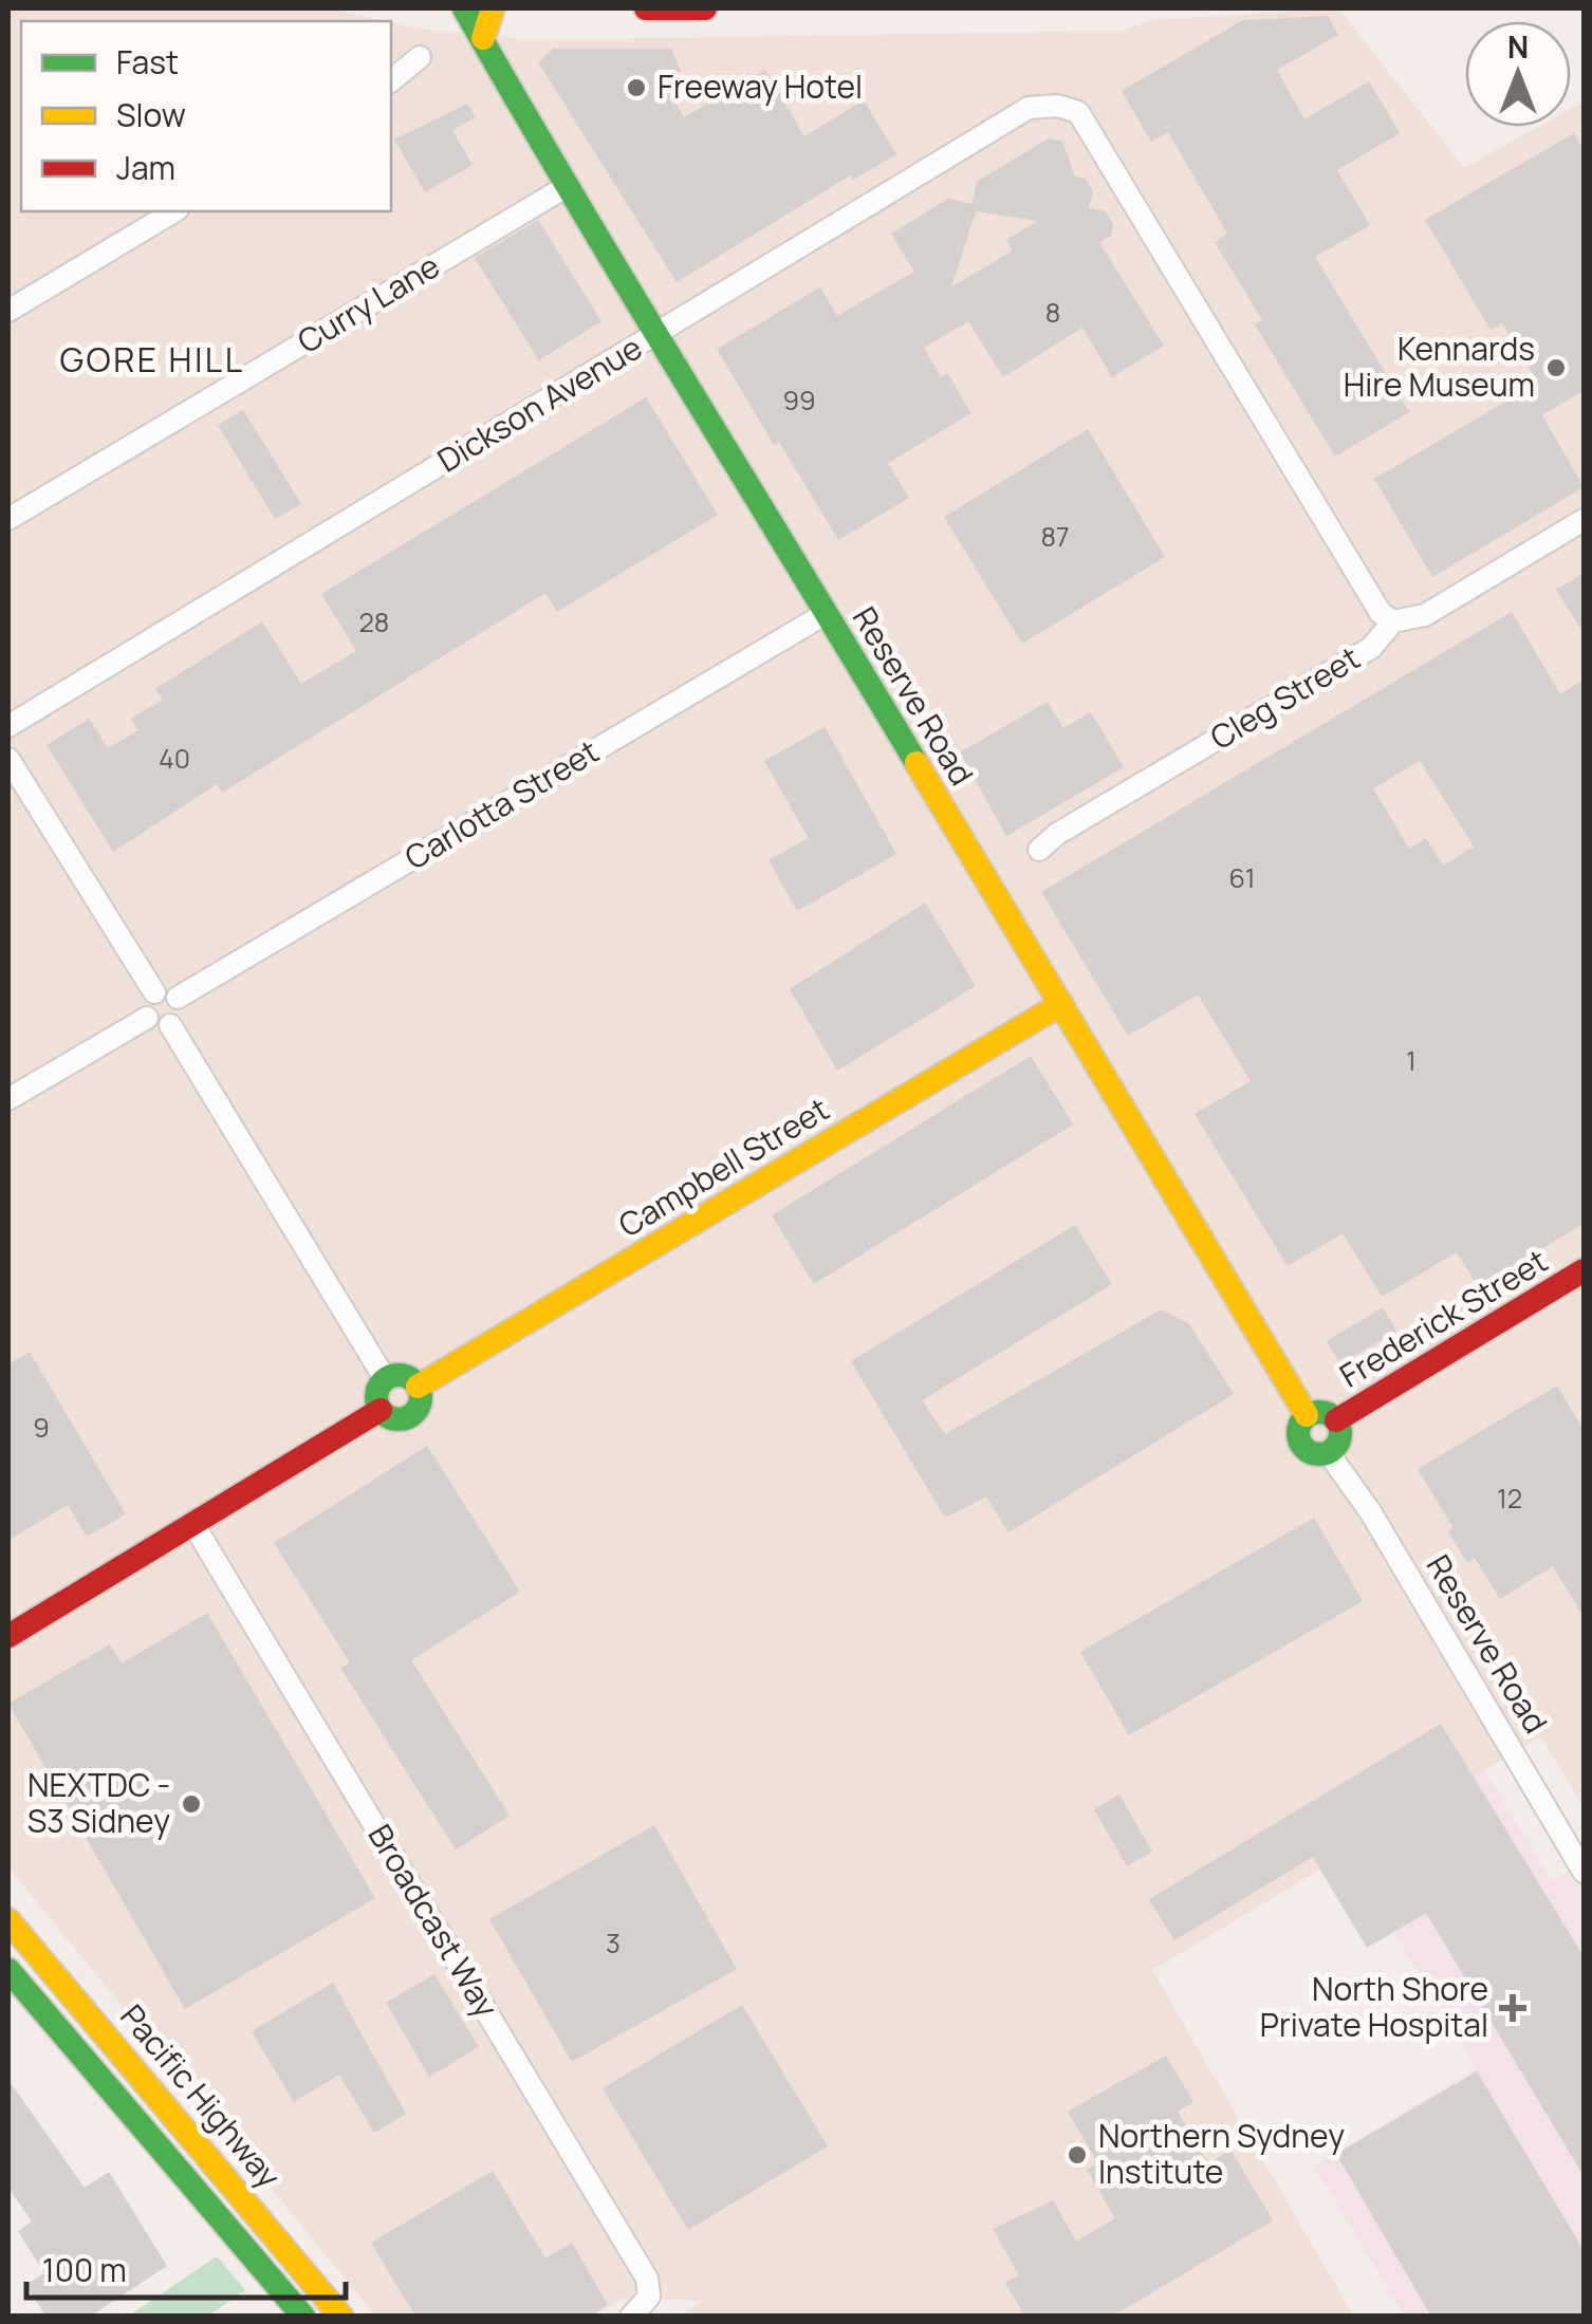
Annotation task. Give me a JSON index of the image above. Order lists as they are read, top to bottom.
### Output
{
  "streets": {
    "main road": [
      "Reserve Road",
      "Campbell Street",
      "Frederick Street",
      "Pacific Highway"
    ],
    "street": [
      "Curry Lane",
      "Dickson Avenue",
      "Cleg Street",
      "Carlotta Street",
      "Broadcast Way"
    ]
  },
  "crossings": [
    ["Curry Lane", "Reserve Road"],
    ["Dickson Avenue", "Reserve Road"],
    ["Dickson Avenue", "Cleg Street"],
    ["Reserve Road", "Carlotta Street"],
    ["Reserve Road", "Campbell Street"],
    ["Reserve Road", "Frederick Street"]
  ],
  "districts": ["GORE HILL"],
  "places": {
    "other": [
      "Freeway Hotel",
      "Kennards Hire Museum",
      "NEXTDC - S3 Sidney",
      "Northern Sydney Institute"
    ],
    "health": ["North Shore Private Hospital"]
  },
  "house_numbers": [
    "8",
    "99",
    "87",
    "28",
    "40",
    "61",
    "1",
    "9",
    "12",
    "3"
  ],
  "legend": ["Fast", "Slow", "Jam"],
  "scale_bar": "100 m",
  "north": "top"
}
